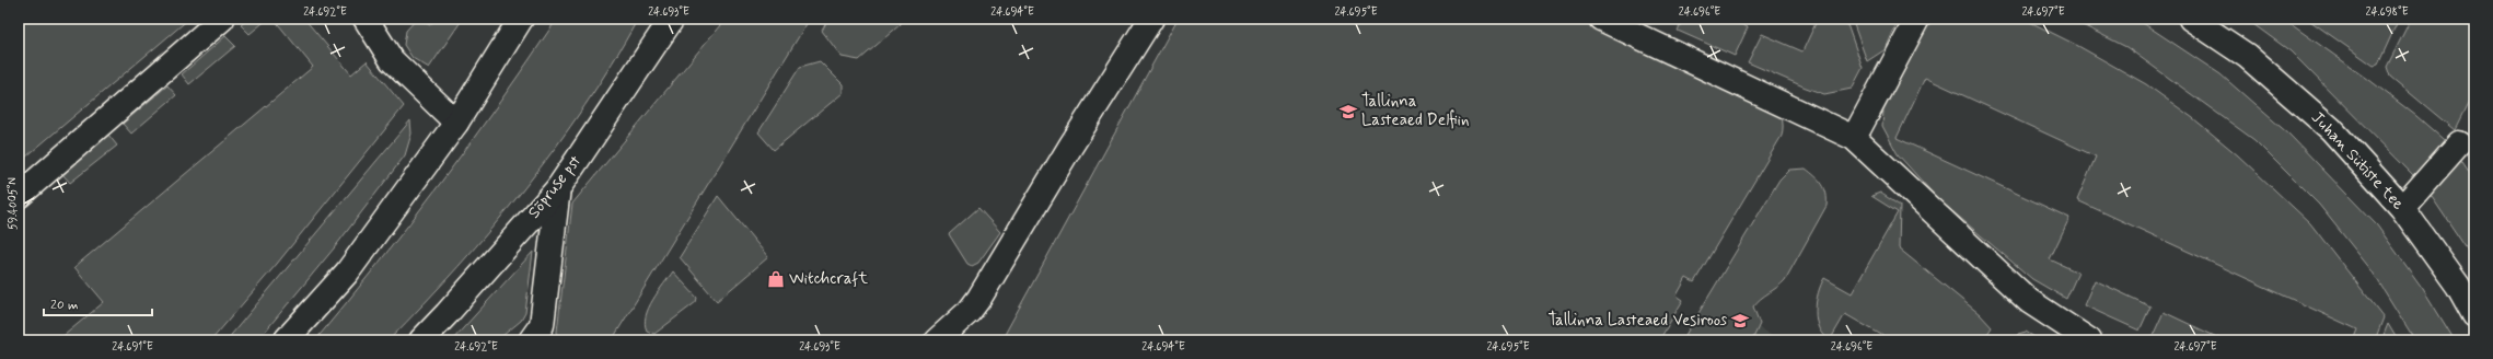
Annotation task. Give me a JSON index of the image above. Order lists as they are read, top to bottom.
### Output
{
  "streets": {
    "street": ["Juhan Sütiste tee", "Sõpruse pst"]
  },
  "places": {
    "school or university": ["Tallinna Lasteaed Delfiin", "Tallinna Lasteaed Vesiroos"],
    "shop": ["Witchcraft"]
  },
  "scale_bar": "20 m",
  "coordinates": [
    "24.692°E",
    "24.693°E",
    "24.694°E",
    "24.695°E",
    "24.696°E",
    "24.697°E",
    "24.698°E",
    "59.4005°N",
    "24.691°E"
  ]
}
